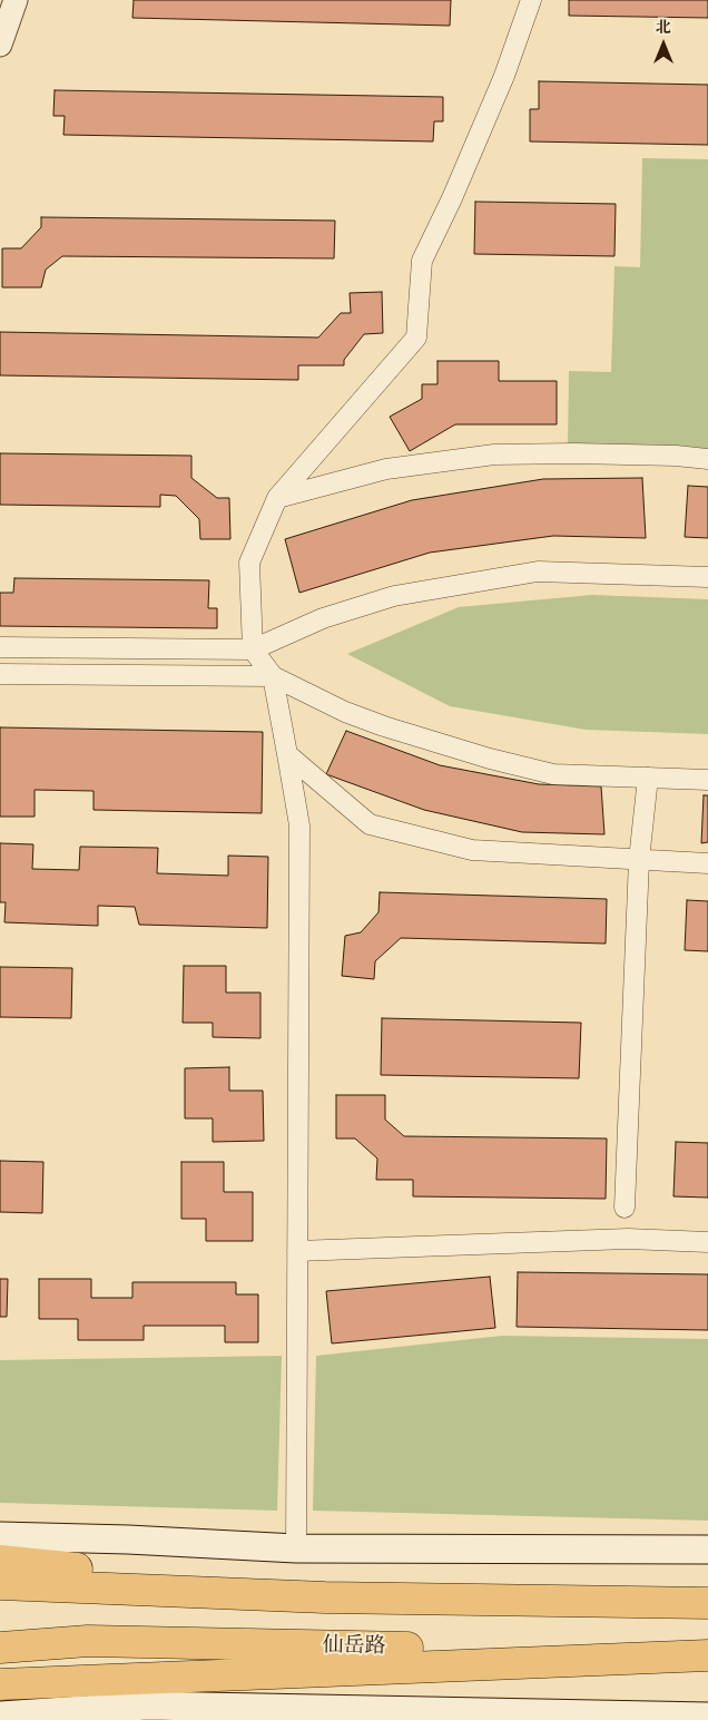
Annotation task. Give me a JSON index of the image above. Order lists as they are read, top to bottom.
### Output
{
  "streets": {
    "highway": ["仙岳路"]
  },
  "north": "top"
}
